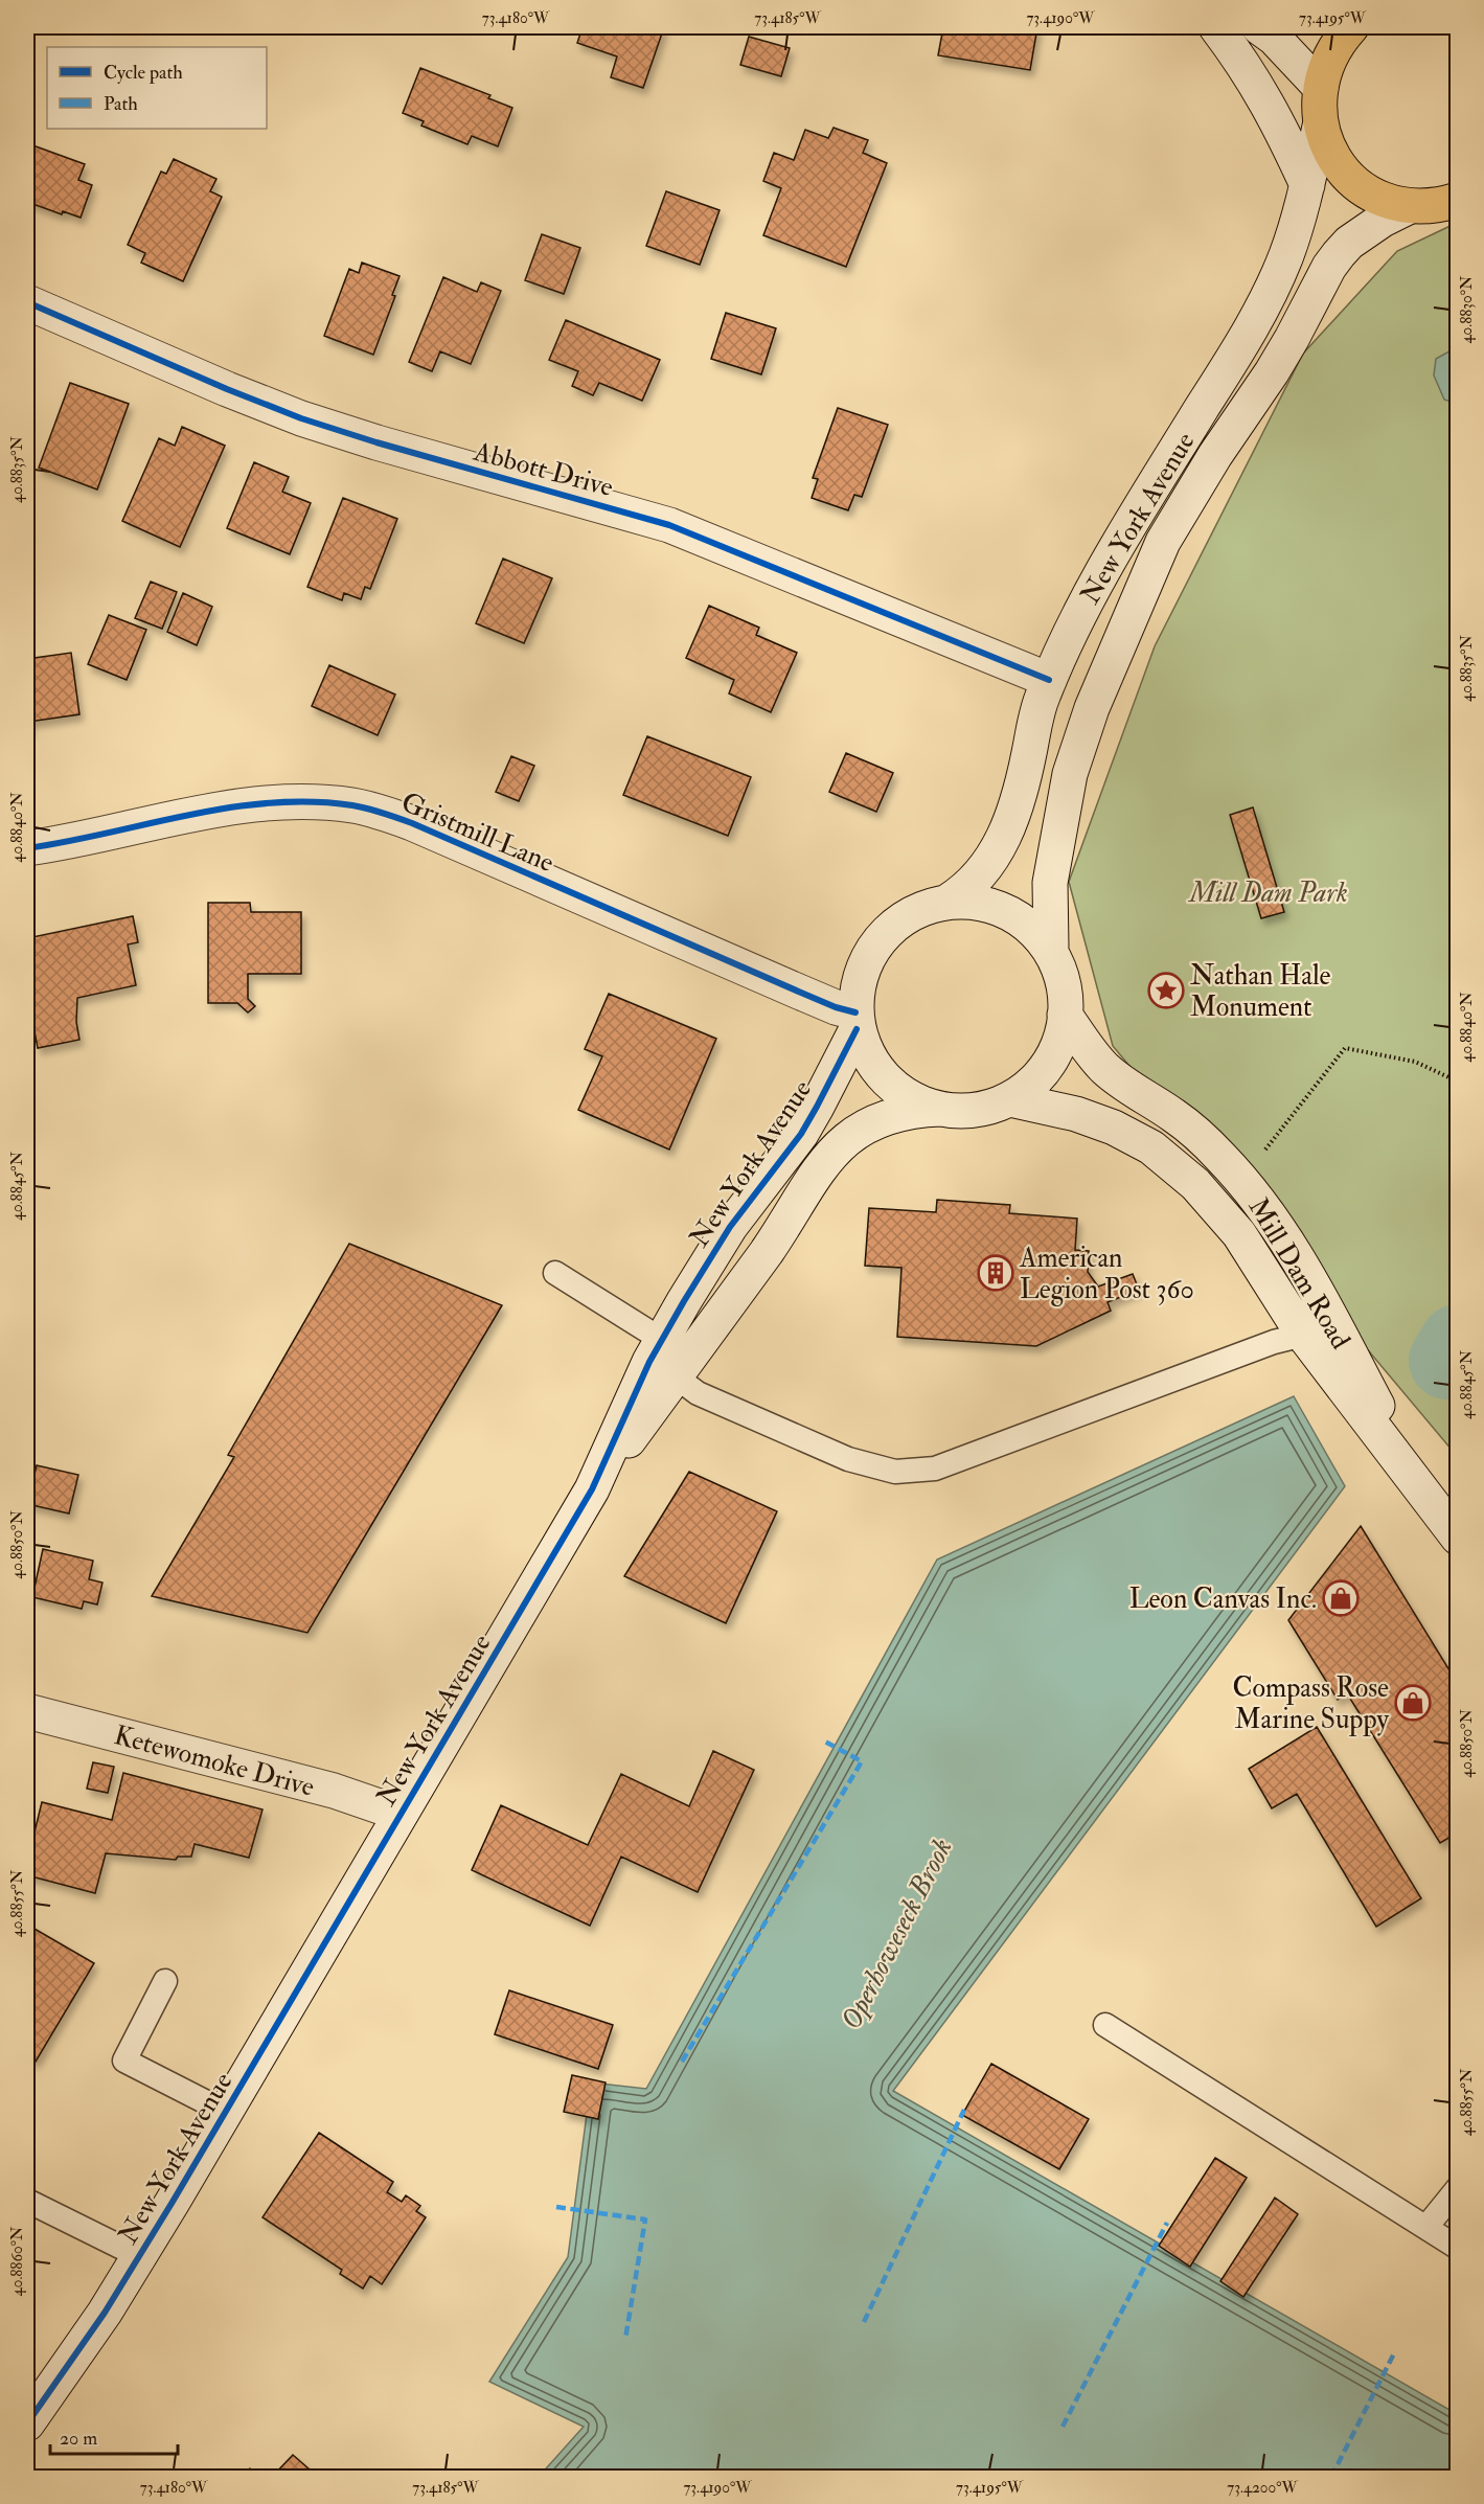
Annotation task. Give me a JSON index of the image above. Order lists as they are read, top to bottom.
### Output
{
  "streets": {
    "street": [
      "Abbott Drive",
      "New York Avenue",
      "Gristmill Lane",
      "Mill Dam Road",
      "Ketewomoke Drive"
    ]
  },
  "crossings": [
    ["Abbott Drive", "New York Avenue"],
    ["New York Avenue", "Gristmill Lane"],
    ["New York Avenue", "Mill Dam Road"],
    ["New York Avenue", "Ketewomoke Drive"],
    ["Gristmill Lane", "Mill Dam Road"]
  ],
  "water": ["Operhoweseck Brook"],
  "parks": ["Mill Dam Park"],
  "places": {
    "place": ["Nathan Hale Monument"],
    "building": ["American Legion Post 360"],
    "shop": ["Leon Canvas Inc.", "Compass Rose Marine Suppy"]
  },
  "legend": ["Cycle path", "Path"],
  "scale_bar": "20 m",
  "coordinates": [
    "73.4180°W",
    "73.4185°W",
    "73.4190°W",
    "73.4195°W",
    "40.8830°N",
    "40.8835°N",
    "40.8840°N",
    "40.8845°N",
    "40.8850°N",
    "40.8855°N",
    "40.8860°N",
    "73.4200°W"
  ]
}
